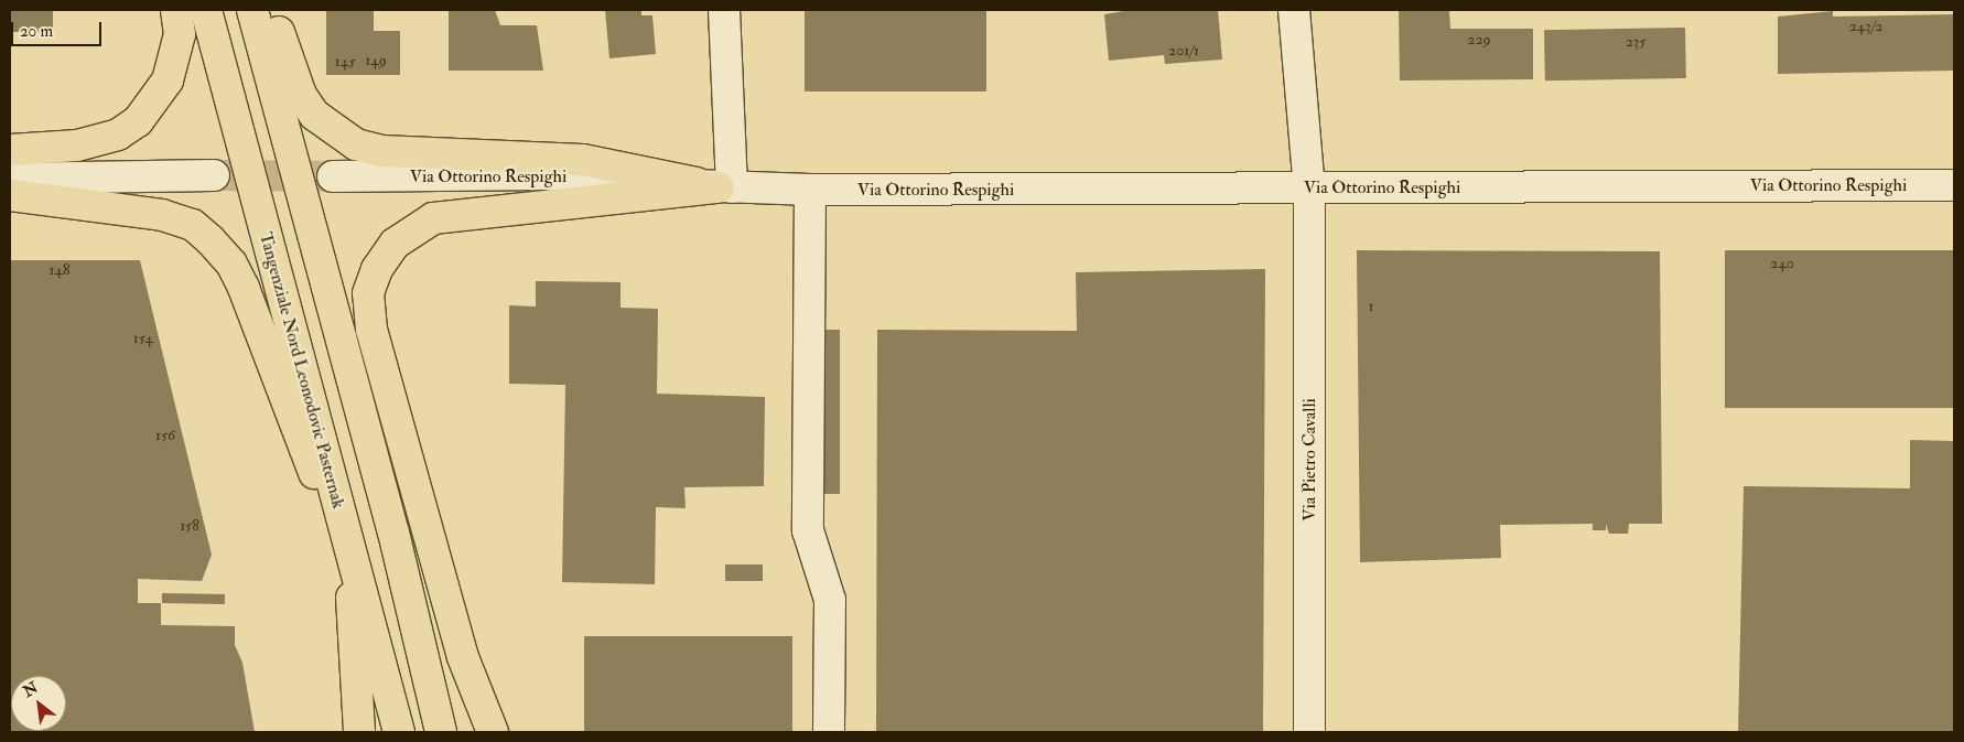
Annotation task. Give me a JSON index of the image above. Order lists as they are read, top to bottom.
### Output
{
  "streets": {
    "highway": ["Tangenziale Nord Leonodovic Pasternak"],
    "street": ["Via Ottorino Respighi", "Via Pietro Cavalli"]
  },
  "crossings": [
    ["Via Ottorino Respighi", "Via Pietro Cavalli"]
  ],
  "house_numbers": [
    "243/2",
    "229",
    "235",
    "201/1",
    "149",
    "145",
    "240",
    "148",
    "1",
    "154",
    "156",
    "158"
  ],
  "scale_bar": "20 m",
  "north": "top left"
}
